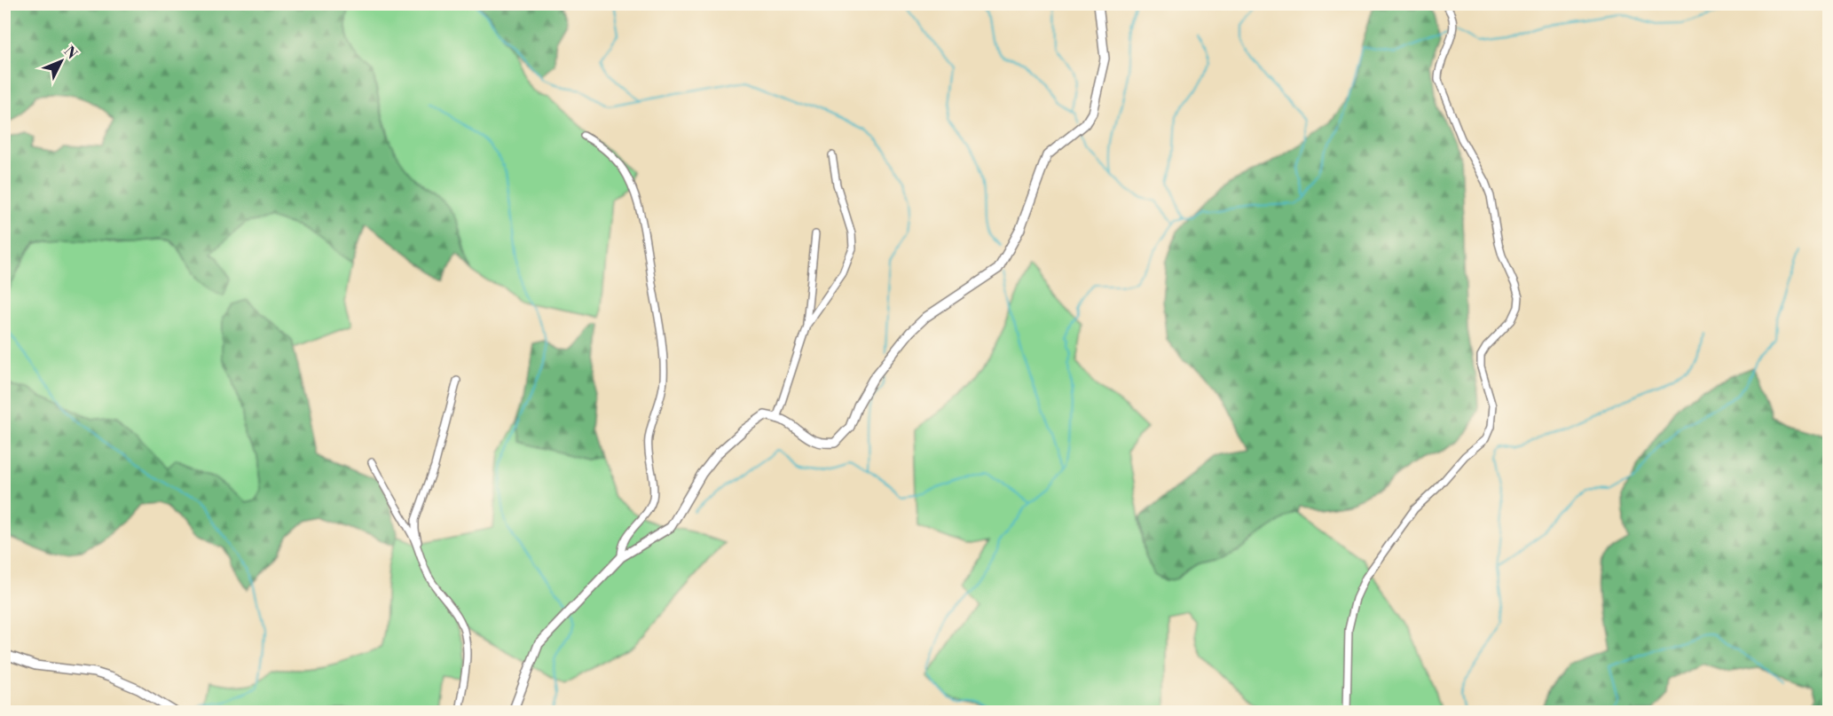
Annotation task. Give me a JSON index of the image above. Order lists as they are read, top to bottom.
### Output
{
  "north": "top right"
}
